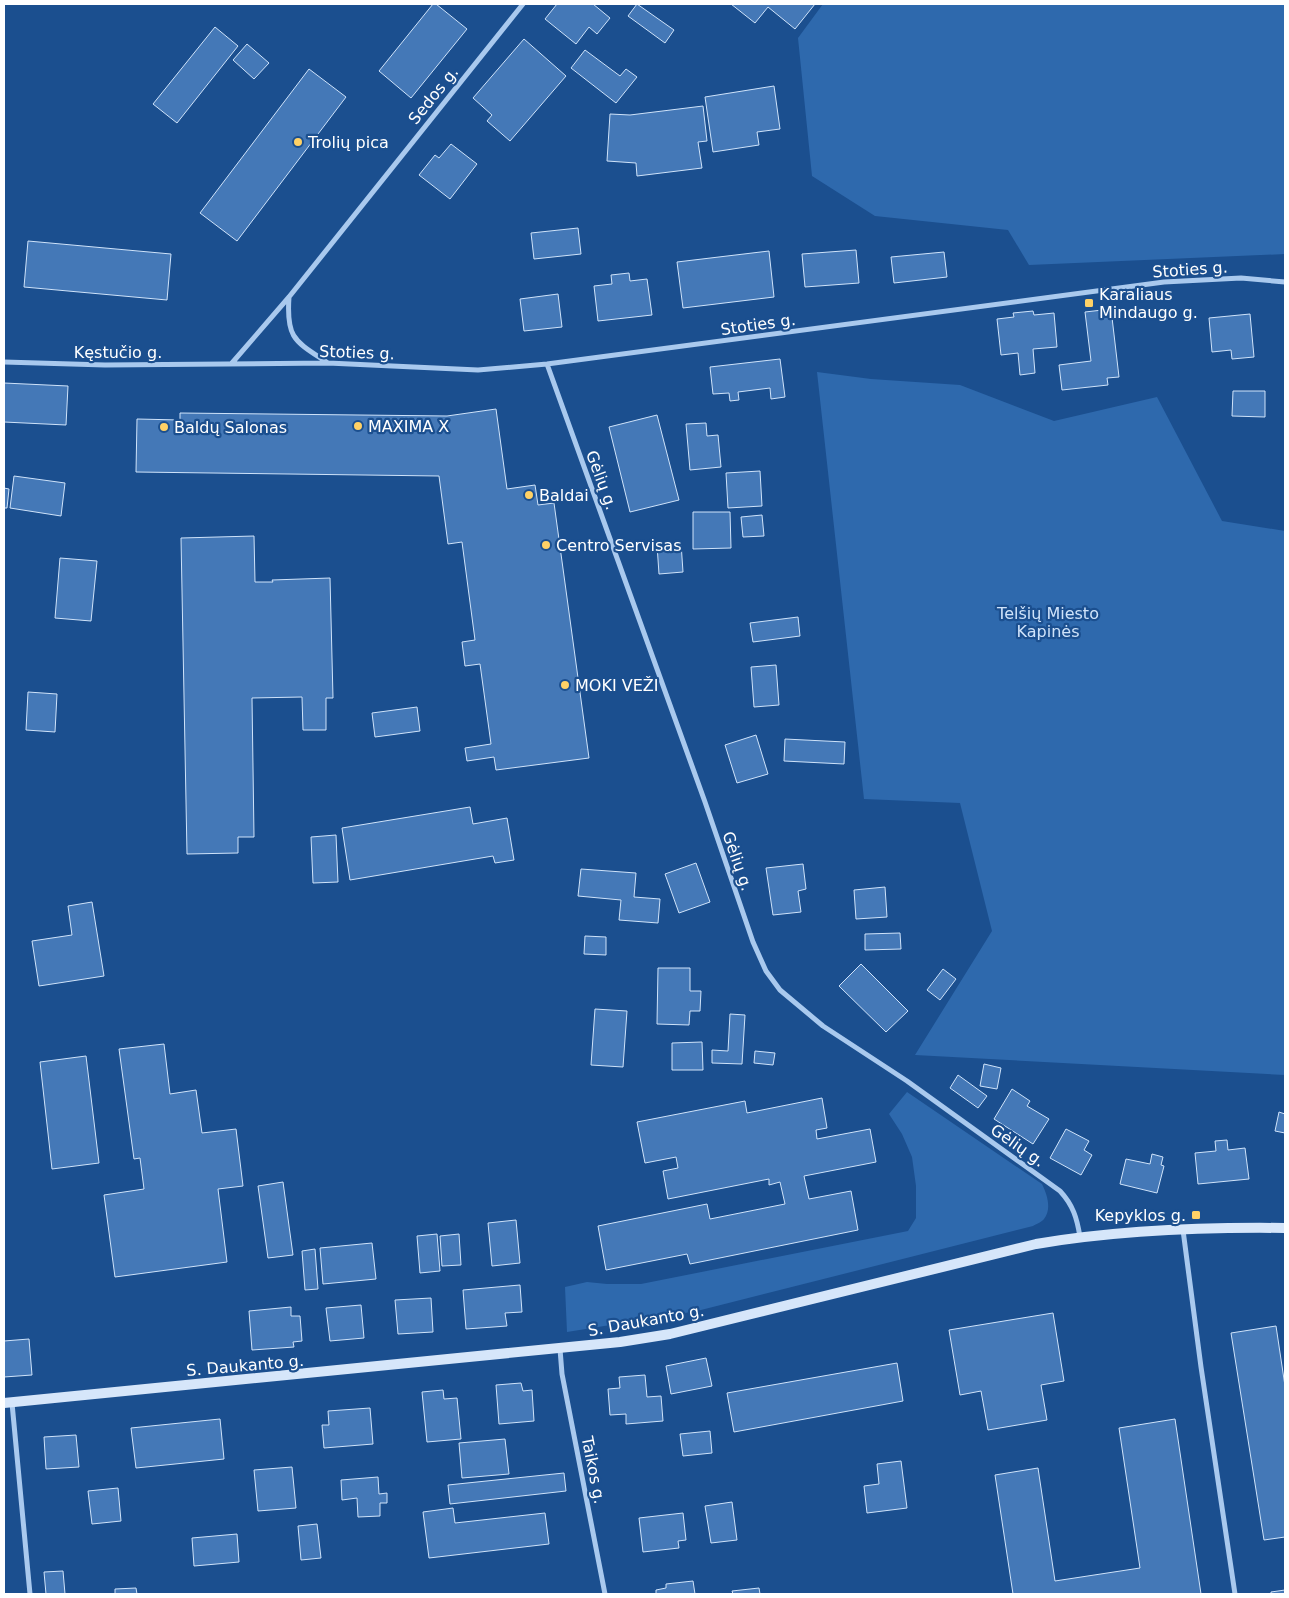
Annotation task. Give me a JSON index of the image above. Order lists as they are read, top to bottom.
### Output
{
  "streets": {
    "main road": ["S. Daukanto g."],
    "street": [
      "Sedos g.",
      "Stoties g.",
      "Kęstučio g.",
      "Gėlių g.",
      "Taikos g."
    ]
  },
  "crossings": [
    ["Sedos g.", "Stoties g."],
    ["Sedos g.", "Kęstučio g."],
    ["Stoties g.", "Kęstučio g."],
    ["Stoties g.", "Gėlių g."],
    ["Gėlių g.", "S. Daukanto g."],
    ["S. Daukanto g.", "Taikos g."]
  ],
  "parks": ["Telšių Miesto Kapinės"],
  "places": {
    "other": [
      "Trolių pica",
      "MAXIMA X",
      "Baldų Salonas",
      "Baldai",
      "Centro Servisas",
      "MOKI VEŽI"
    ],
    "transit": ["Karaliaus Mindaugo g.", "Kepyklos g."]
  }
}
